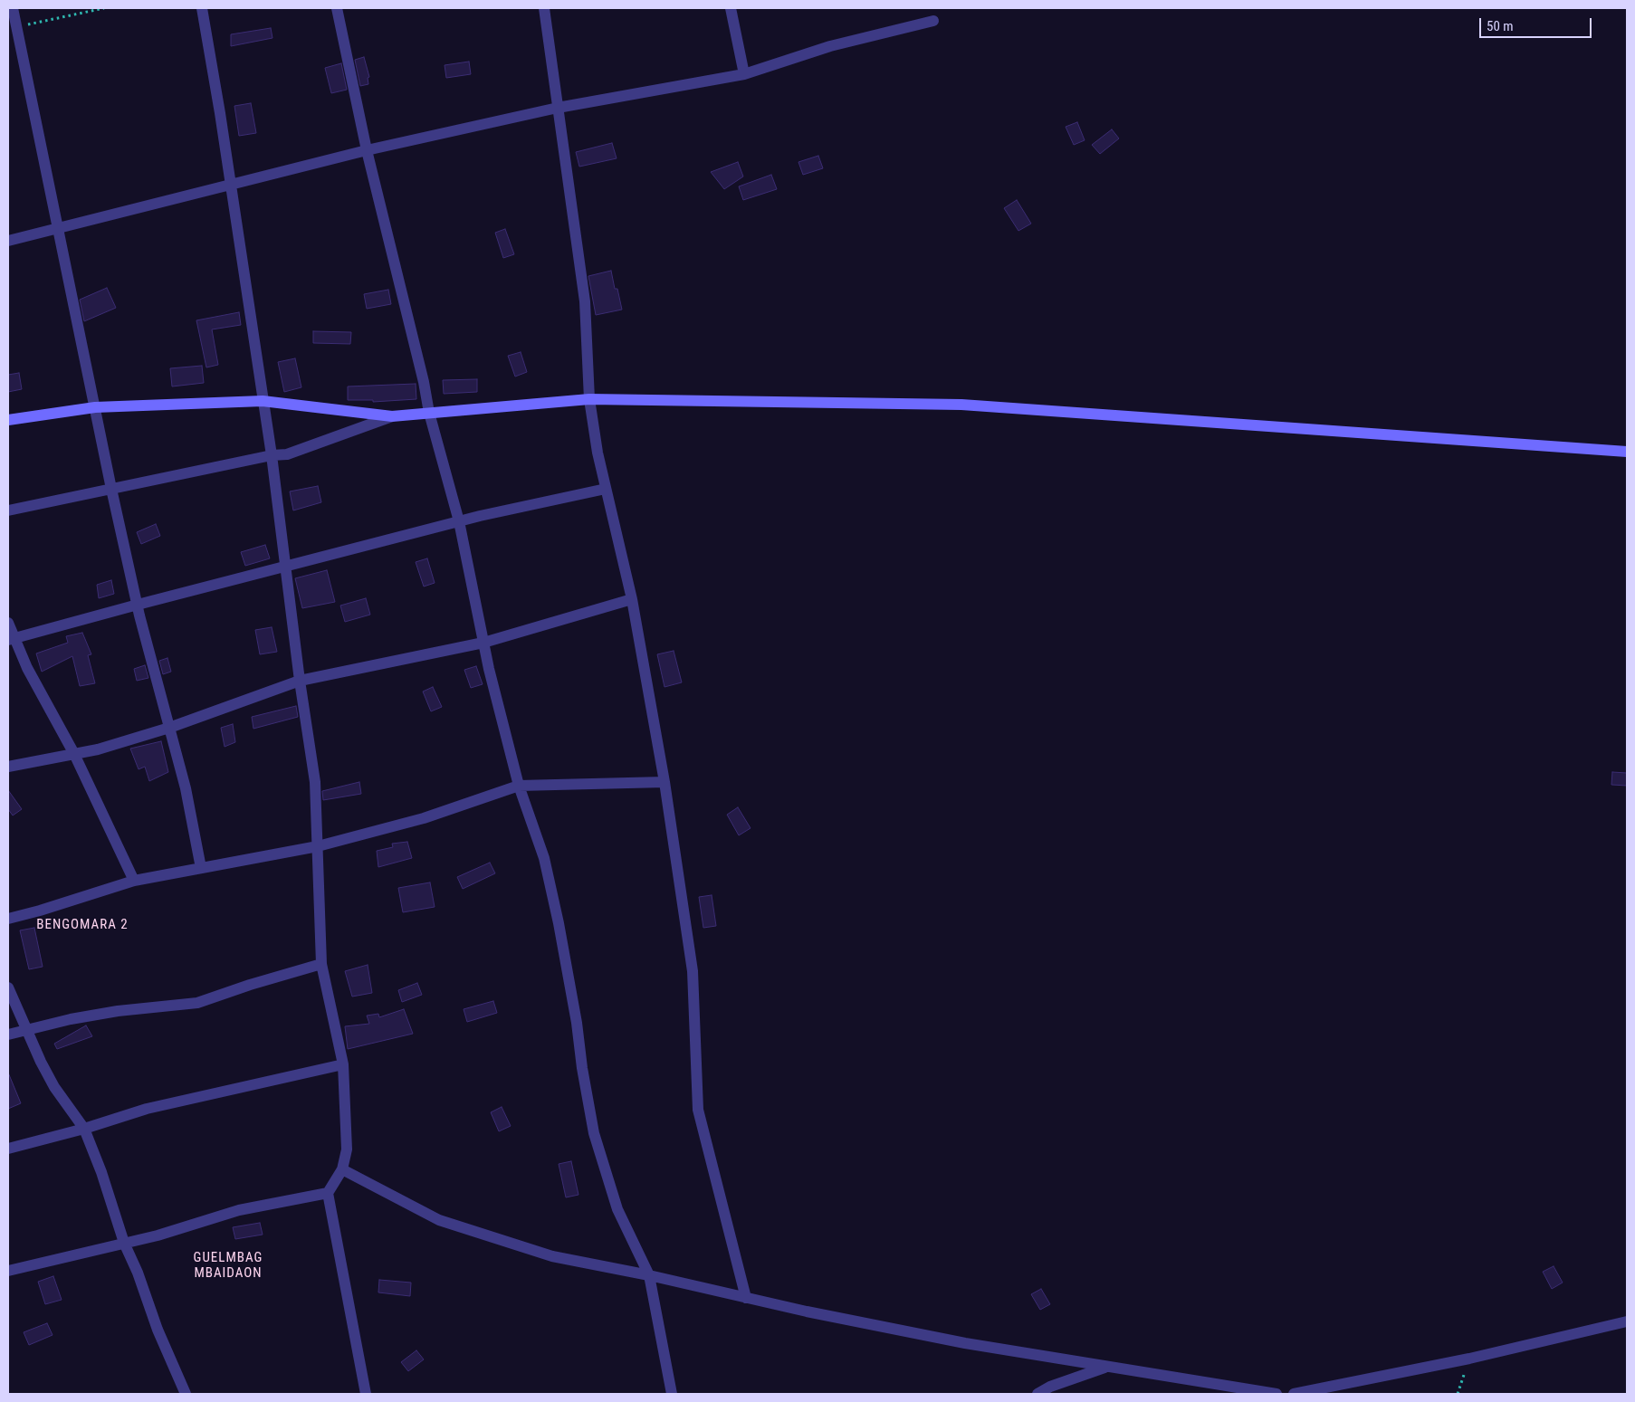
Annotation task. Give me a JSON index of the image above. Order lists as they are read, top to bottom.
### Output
{
  "districts": ["BENGOMARA 2", "GUELMBAG MBAIDAON"],
  "scale_bar": "50 m"
}
